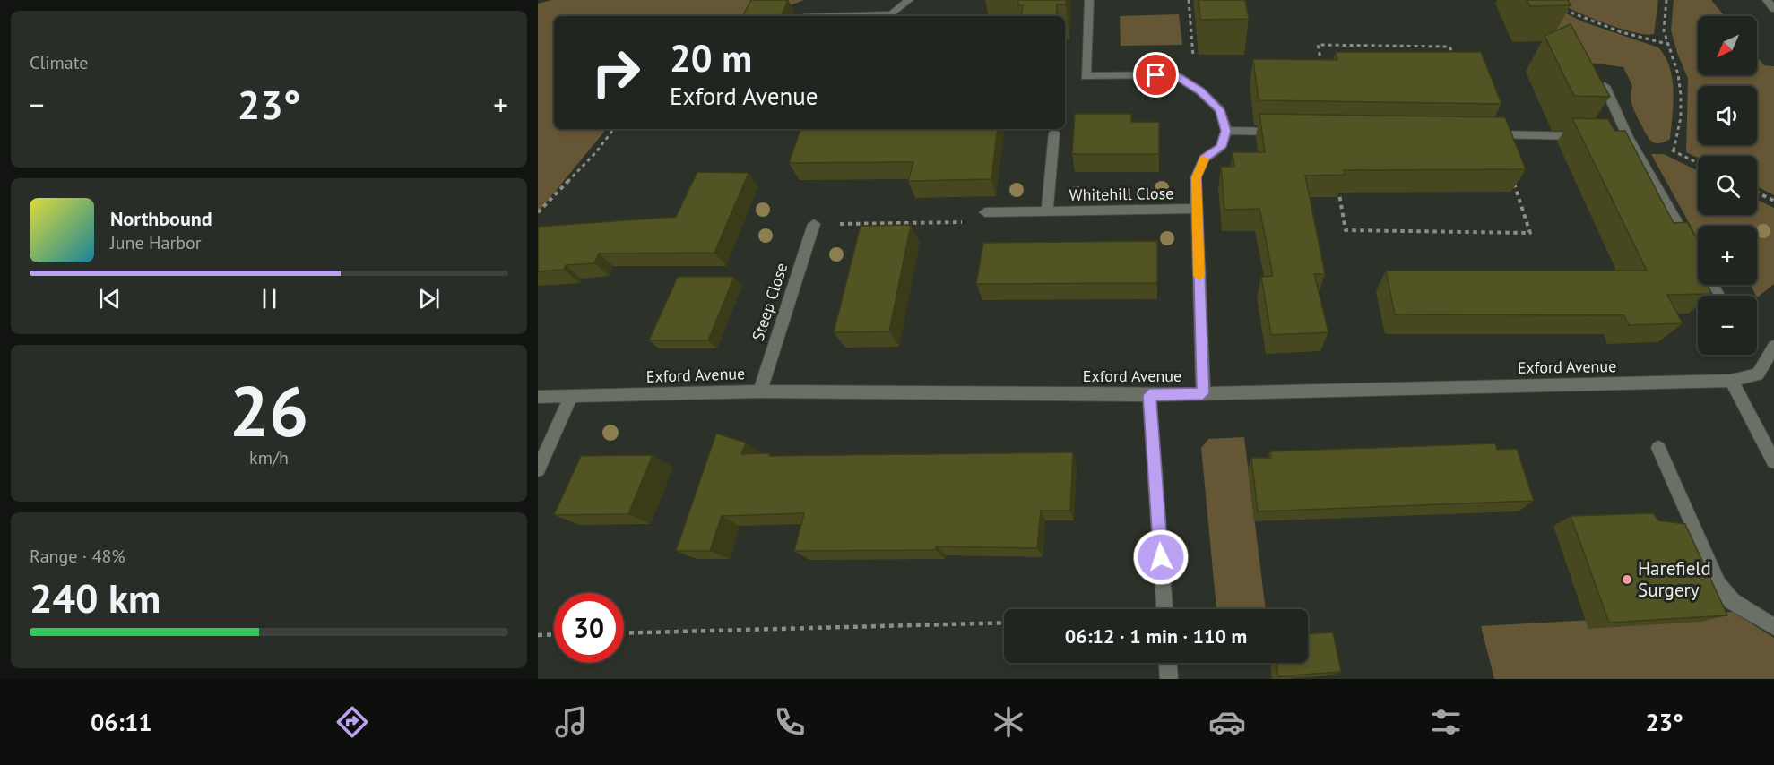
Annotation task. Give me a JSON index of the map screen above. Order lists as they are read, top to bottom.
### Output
{
  "streets": {
    "street": ["Whitehill Close", "Steep Close", "Exford Avenue"]
  },
  "crossings": [
    ["Steep Close", "Exford Avenue"]
  ],
  "places": ["Harefield Surgery"],
  "north": "bottom left",
  "page": {
    "tile": [
      "Climate",
      ["26", "km/h"],
      ["Range · 48%", "240 km"]
    ],
    "map_buttons": ["+", "−"],
    "turn": ["20 m", "Exford Avenue"],
    "heat": ["−", "23°", "+"],
    "song": ["Northbound", "June Harbor"],
    "limit": "30",
    "trip": "06:12 · 1 min · 110 m",
    "tabs": ["06:11", "23°"]
  }
}
